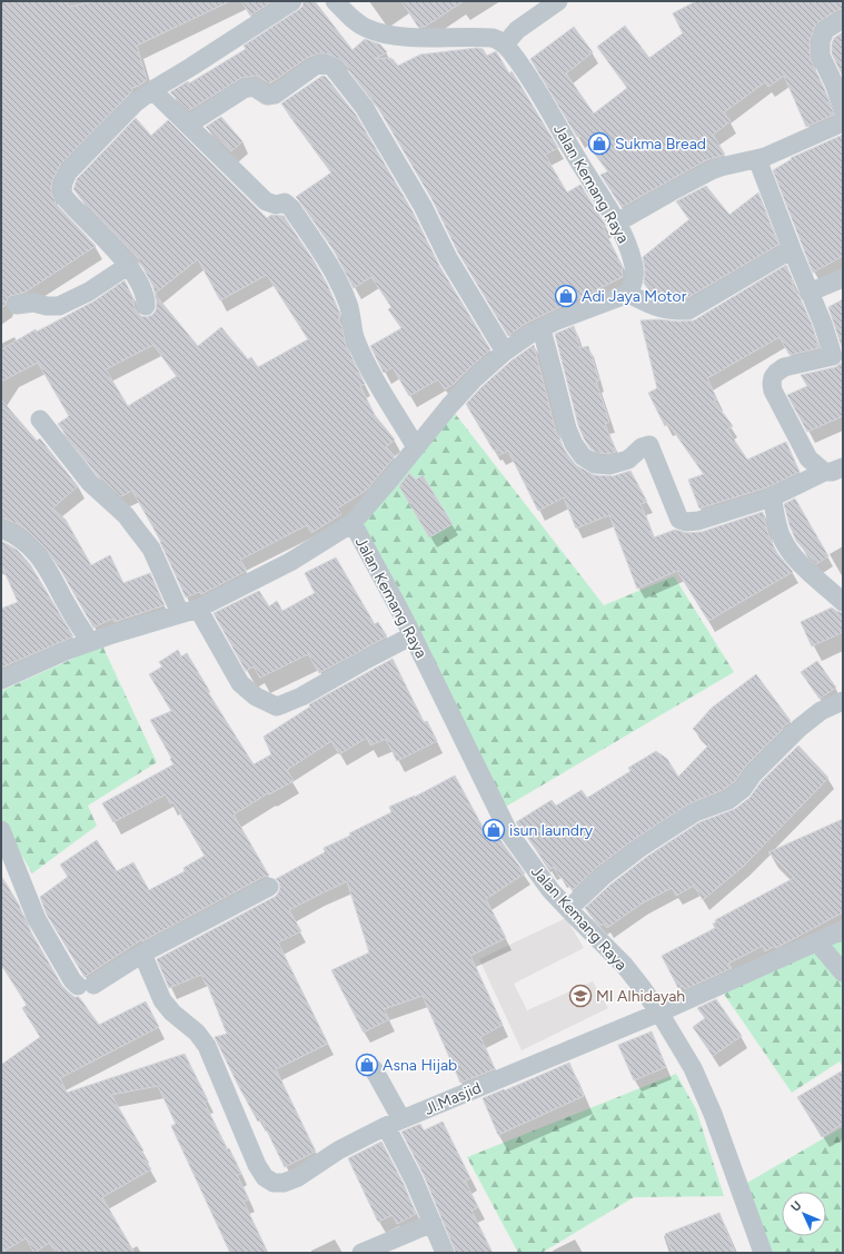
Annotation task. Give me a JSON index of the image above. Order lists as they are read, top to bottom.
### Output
{
  "streets": {
    "street": ["Jalan Kemang Raya", "Jl.Masjid"]
  },
  "crossings": [
    ["Jalan Kemang Raya", "Jl.Masjid"]
  ],
  "places": {
    "shop": [
      "Sukma Bread",
      "Adi Jaya Motor",
      "isun laundry",
      "Asna Hijab"
    ],
    "school or university": ["MI Alhidayah"]
  },
  "north": "top left"
}
